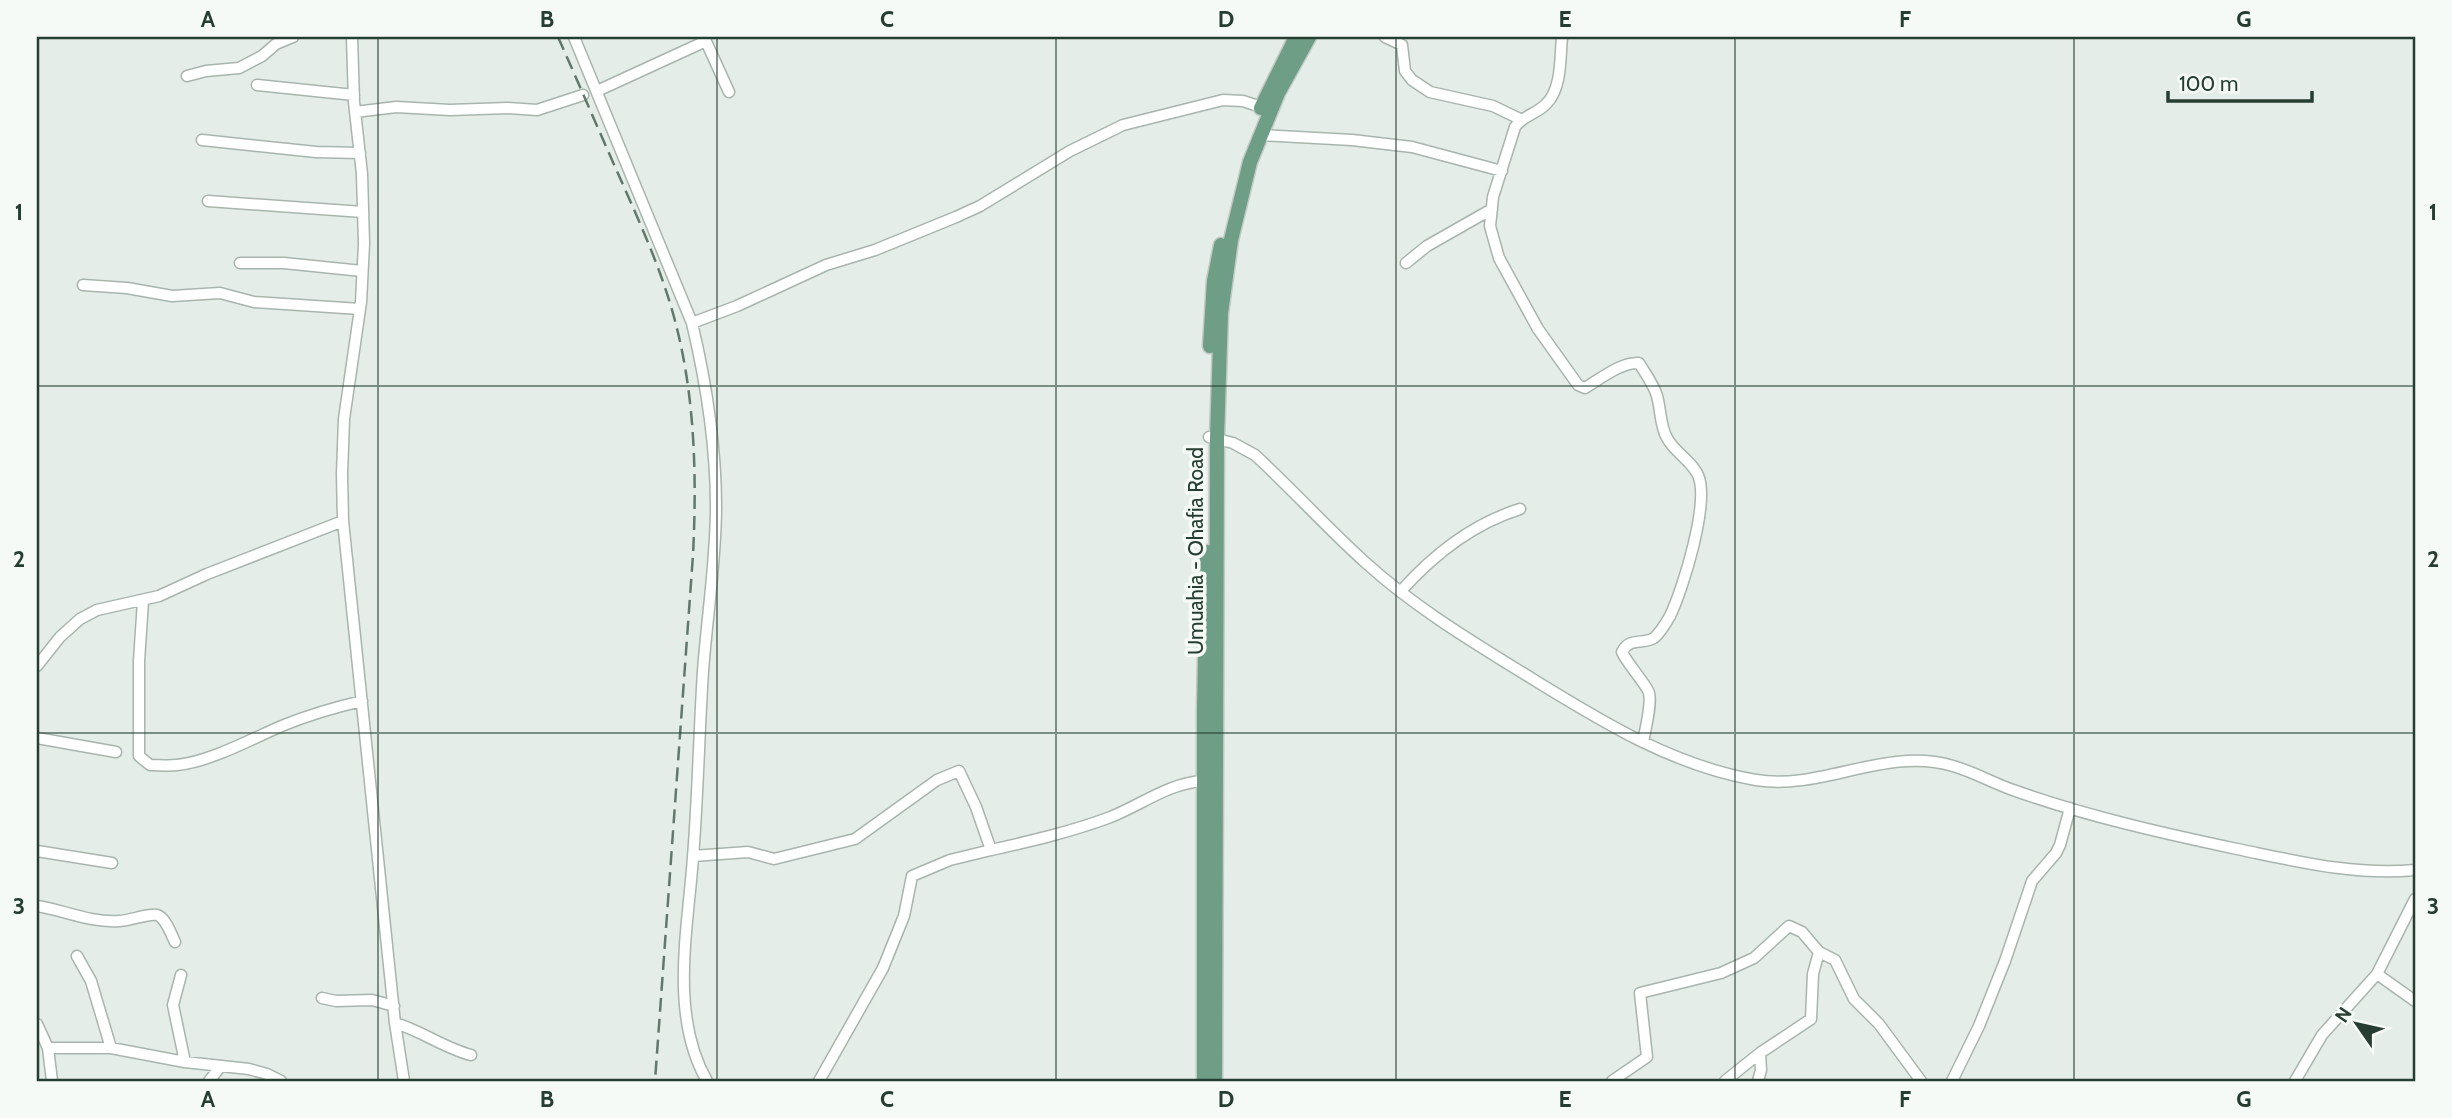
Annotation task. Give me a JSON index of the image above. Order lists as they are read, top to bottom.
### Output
{
  "streets": {
    "main road": ["Umuahia - Ohafia Road"]
  },
  "scale_bar": "100 m",
  "north": "top left",
  "grid": {
    "columns": [
      "A",
      "B",
      "C",
      "D",
      "E",
      "F",
      "G"
    ],
    "rows": ["1", "2", "3"]
  }
}
